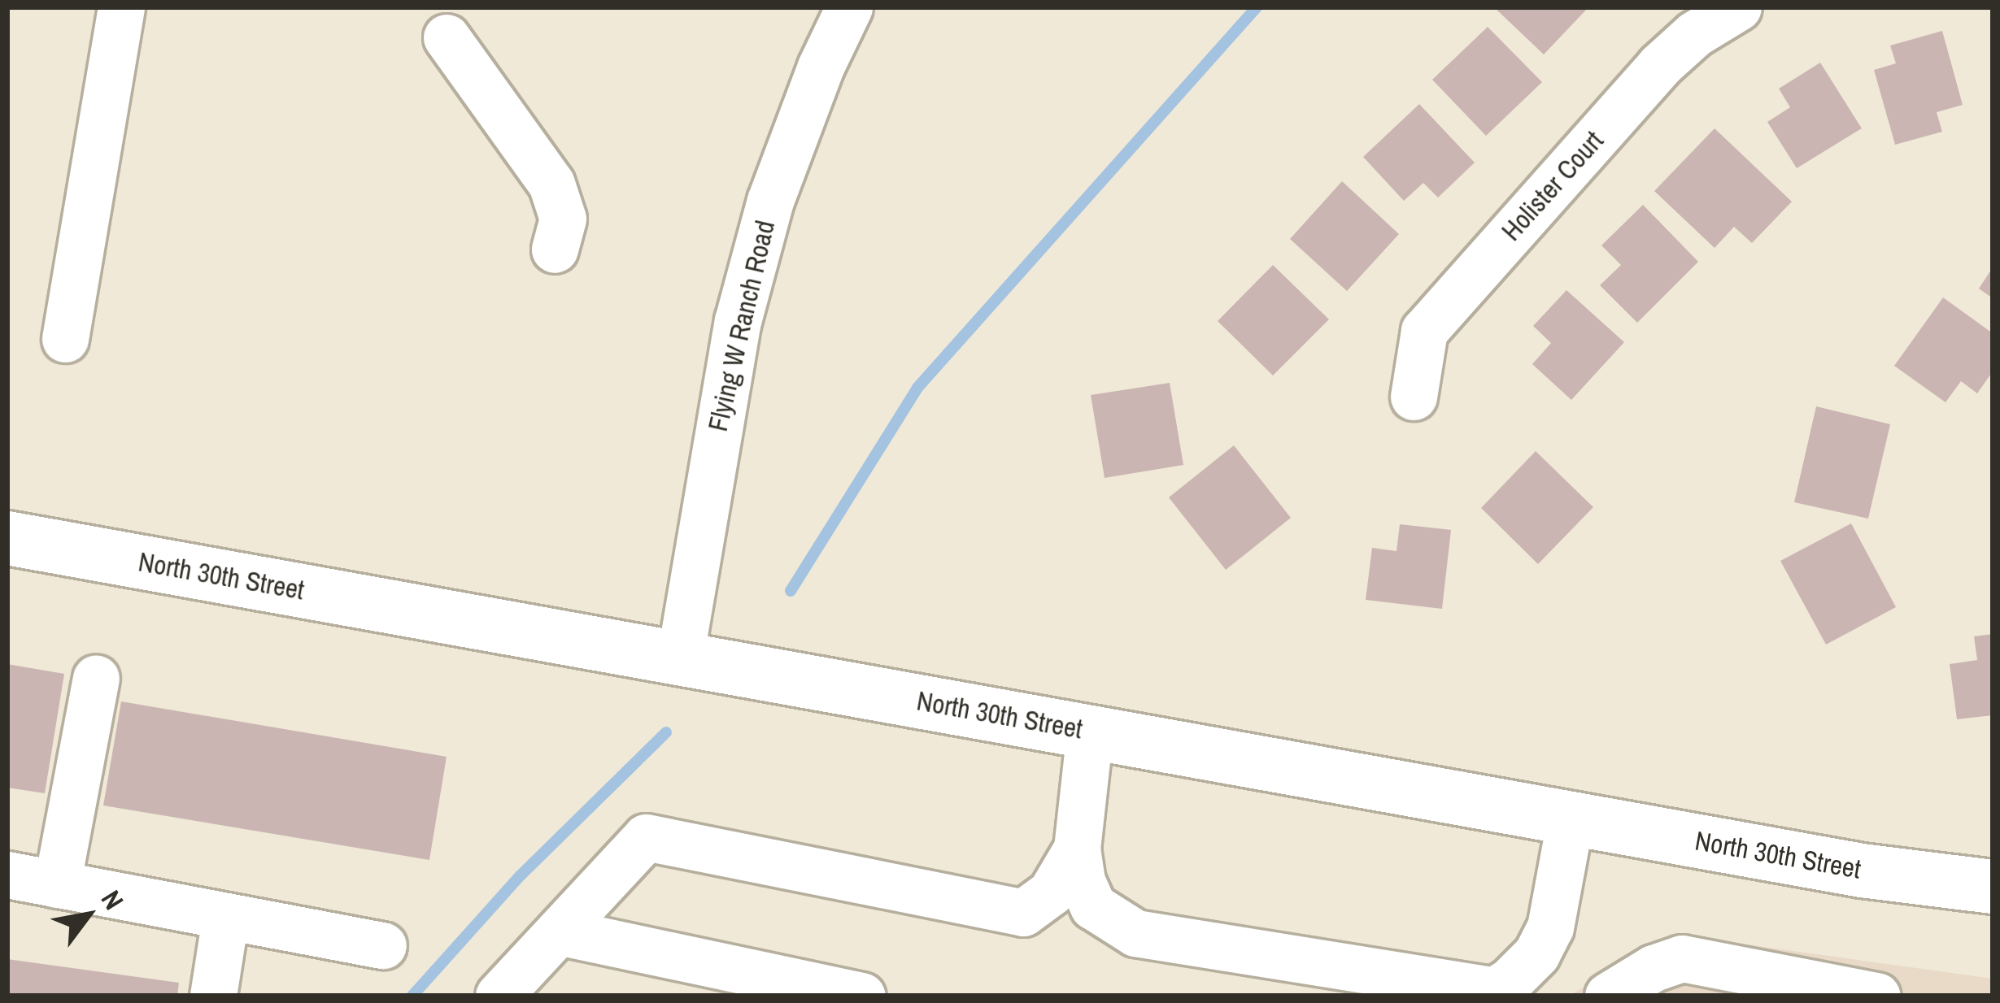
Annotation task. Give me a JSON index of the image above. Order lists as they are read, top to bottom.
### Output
{
  "streets": {
    "main road": ["North 30th Street"],
    "street": ["Holister Court", "Flying W Ranch Road"]
  },
  "crossings": [
    ["Flying W Ranch Road", "North 30th Street"]
  ],
  "north": "top right"
}
